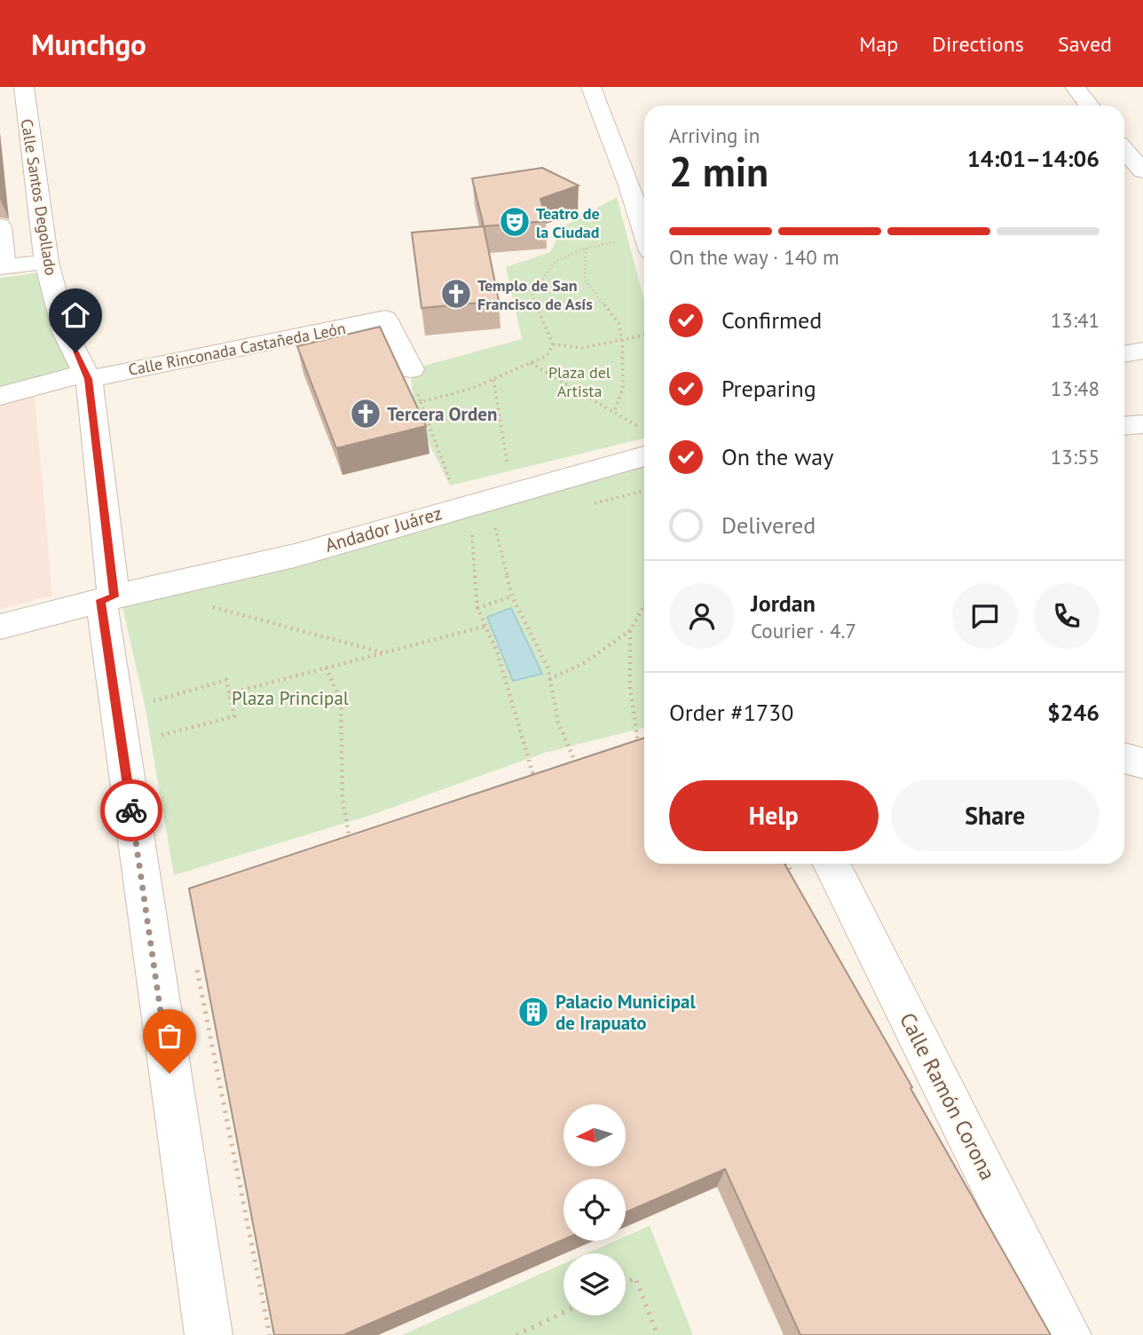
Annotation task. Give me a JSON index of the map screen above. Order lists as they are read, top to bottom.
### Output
{
  "streets": {
    "street": [
      "Calle Santos Degollado",
      "Calle Rinconada Castañeda León",
      "Andador Juárez",
      "Calle Ramón Corona"
    ]
  },
  "crossings": [
    ["Calle Santos Degollado", "Calle Rinconada Castañeda León"],
    ["Calle Santos Degollado", "Andador Juárez"]
  ],
  "parks": ["Plaza del Artista", "Plaza Principal"],
  "places": {
    "theatre": ["Teatro de la Ciudad"],
    "church": ["Templo de San Francisco de Asís", "Tercera Orden"],
    "building": ["Palacio Municipal de Irapuato"]
  },
  "north": "left",
  "page": {
    "header": "Munchgo",
    "nav": ["Map", "Directions", "Saved"],
    "heading": ["2 min", "Arriving in", "14:01–14:06"],
    "panel": [
      "Jordan",
      "Courier · 4.7",
      "Order #1730",
      "$246"
    ],
    "bar": "On the way · 140 m",
    "list": [
      ["Confirmed", "13:41"],
      ["Preparing", "13:48"],
      ["On the way", "13:55"],
      "Delivered"
    ],
    "buttons": ["Help", "Share"]
  }
}
